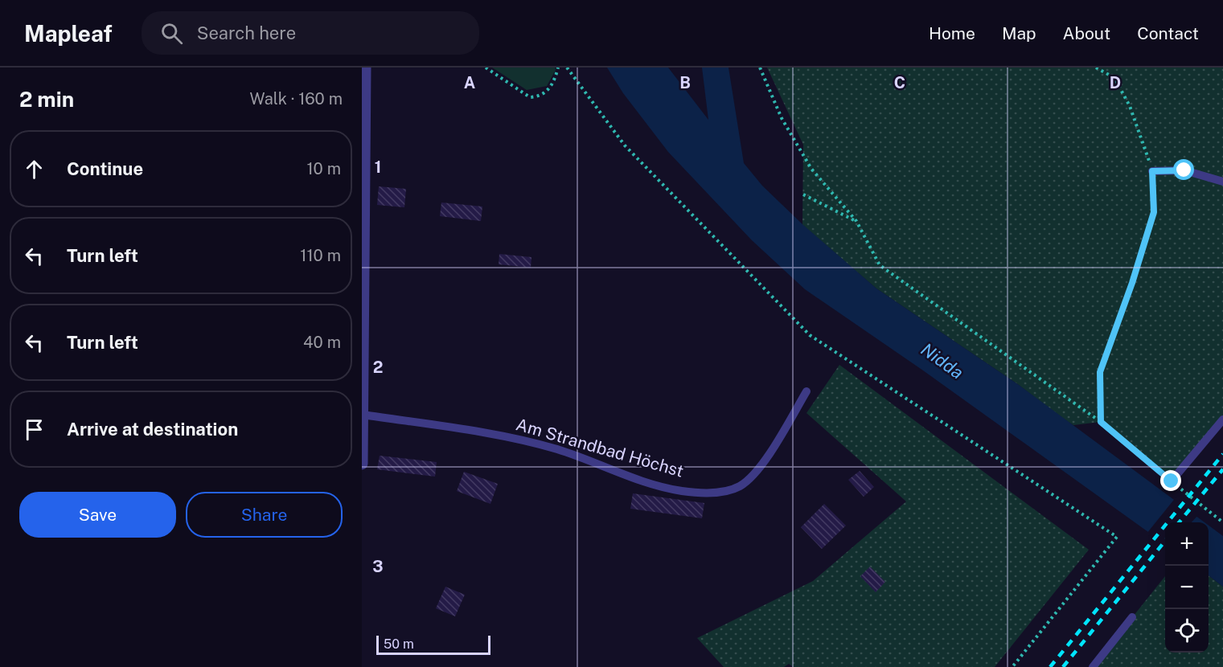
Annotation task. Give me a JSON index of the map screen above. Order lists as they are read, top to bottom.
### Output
{
  "streets": {
    "lane": ["Am Strandbad Höchst"]
  },
  "water": ["Nidda"],
  "scale_bar": "50 m",
  "page": {
    "header": "Mapleaf",
    "search": "Search here",
    "nav": [
      "Home",
      "Map",
      "About",
      "Contact"
    ],
    "heading": ["2 min", "Walk · 160 m"],
    "list": [
      ["Continue", "10 m"],
      ["Turn left", "110 m"],
      ["Turn left", "40 m"],
      "Arrive at destination"
    ],
    "buttons": ["Save", "Share"],
    "map_buttons": ["+", "−"],
    "scale": "50 m"
  },
  "grid": {
    "columns": [
      "A",
      "B",
      "C",
      "D"
    ],
    "rows": ["1", "2", "3"]
  }
}
